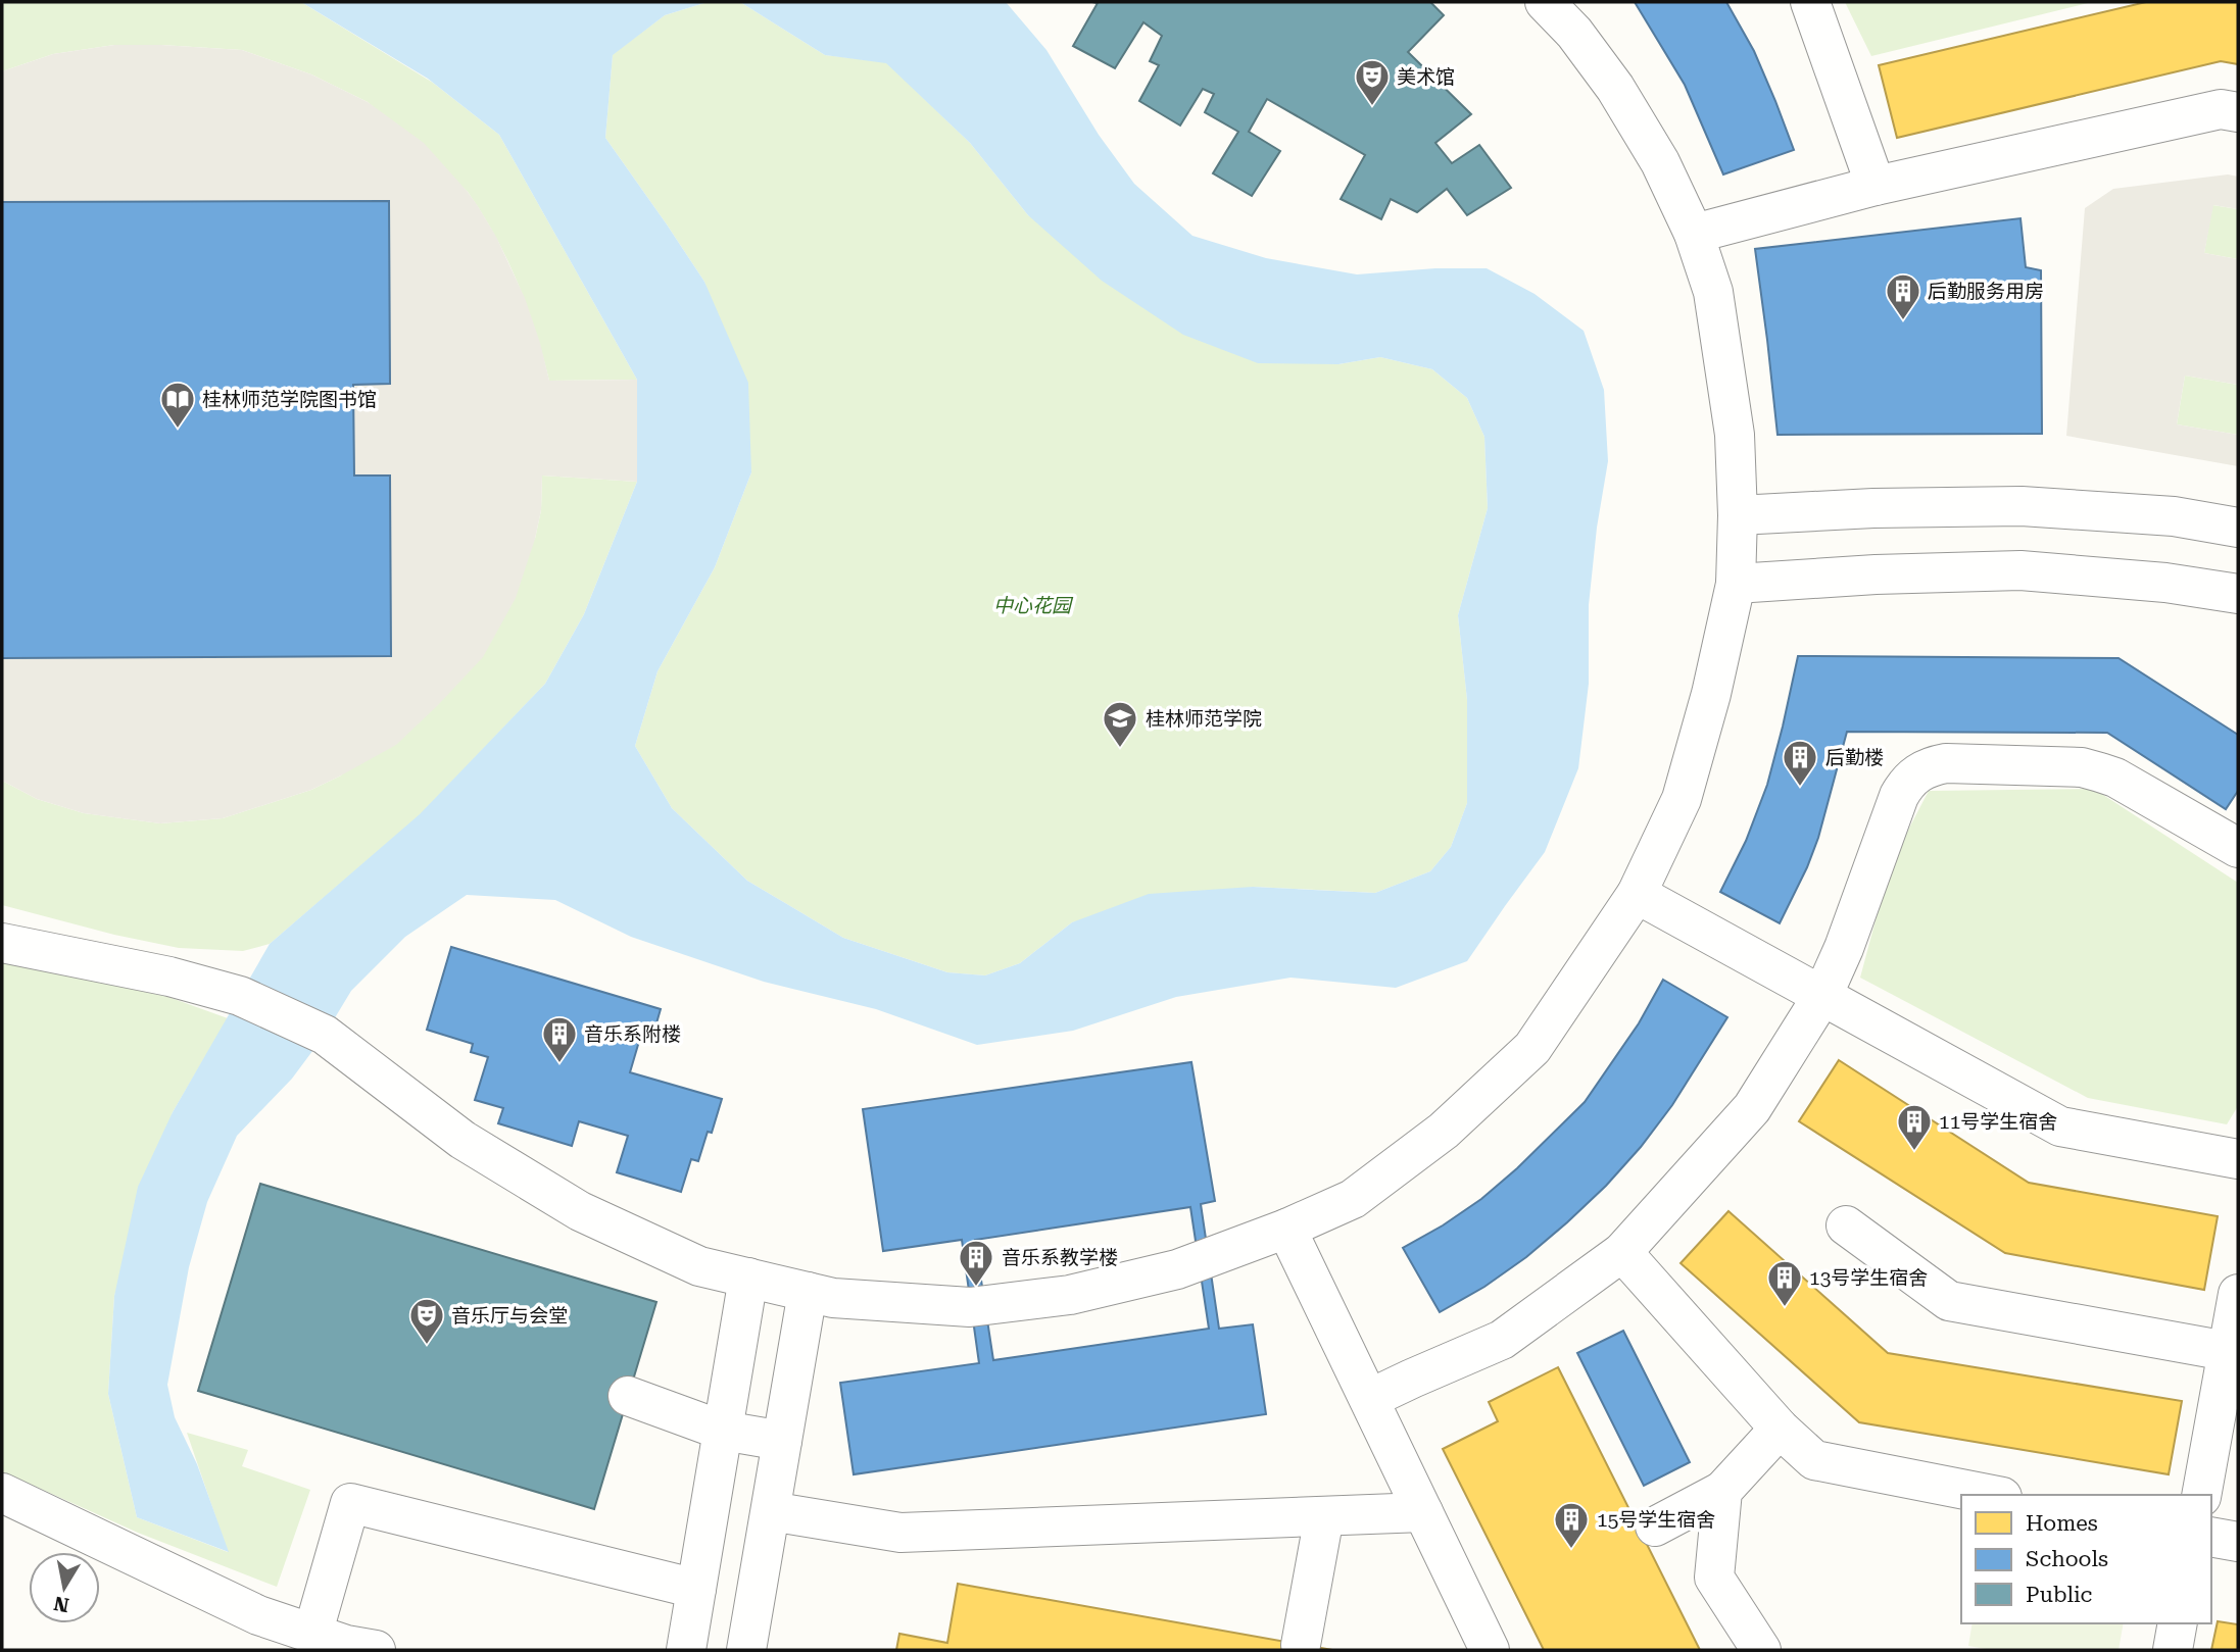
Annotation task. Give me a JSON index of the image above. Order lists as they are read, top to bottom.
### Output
{
  "parks": ["中心花园"],
  "places": {
    "theatre": ["美术馆", "音乐厅与会堂"],
    "building": [
      "后勤服务用房",
      "后勤楼",
      "音乐系附楼",
      "11号学生宿舍",
      "音乐系教学楼",
      "13号学生宿舍",
      "15号学生宿舍"
    ],
    "library": ["桂林师范学院图书馆"],
    "school or university": ["桂林师范学院"]
  },
  "legend": ["Homes", "Schools", "Public"],
  "north": "bottom"
}
